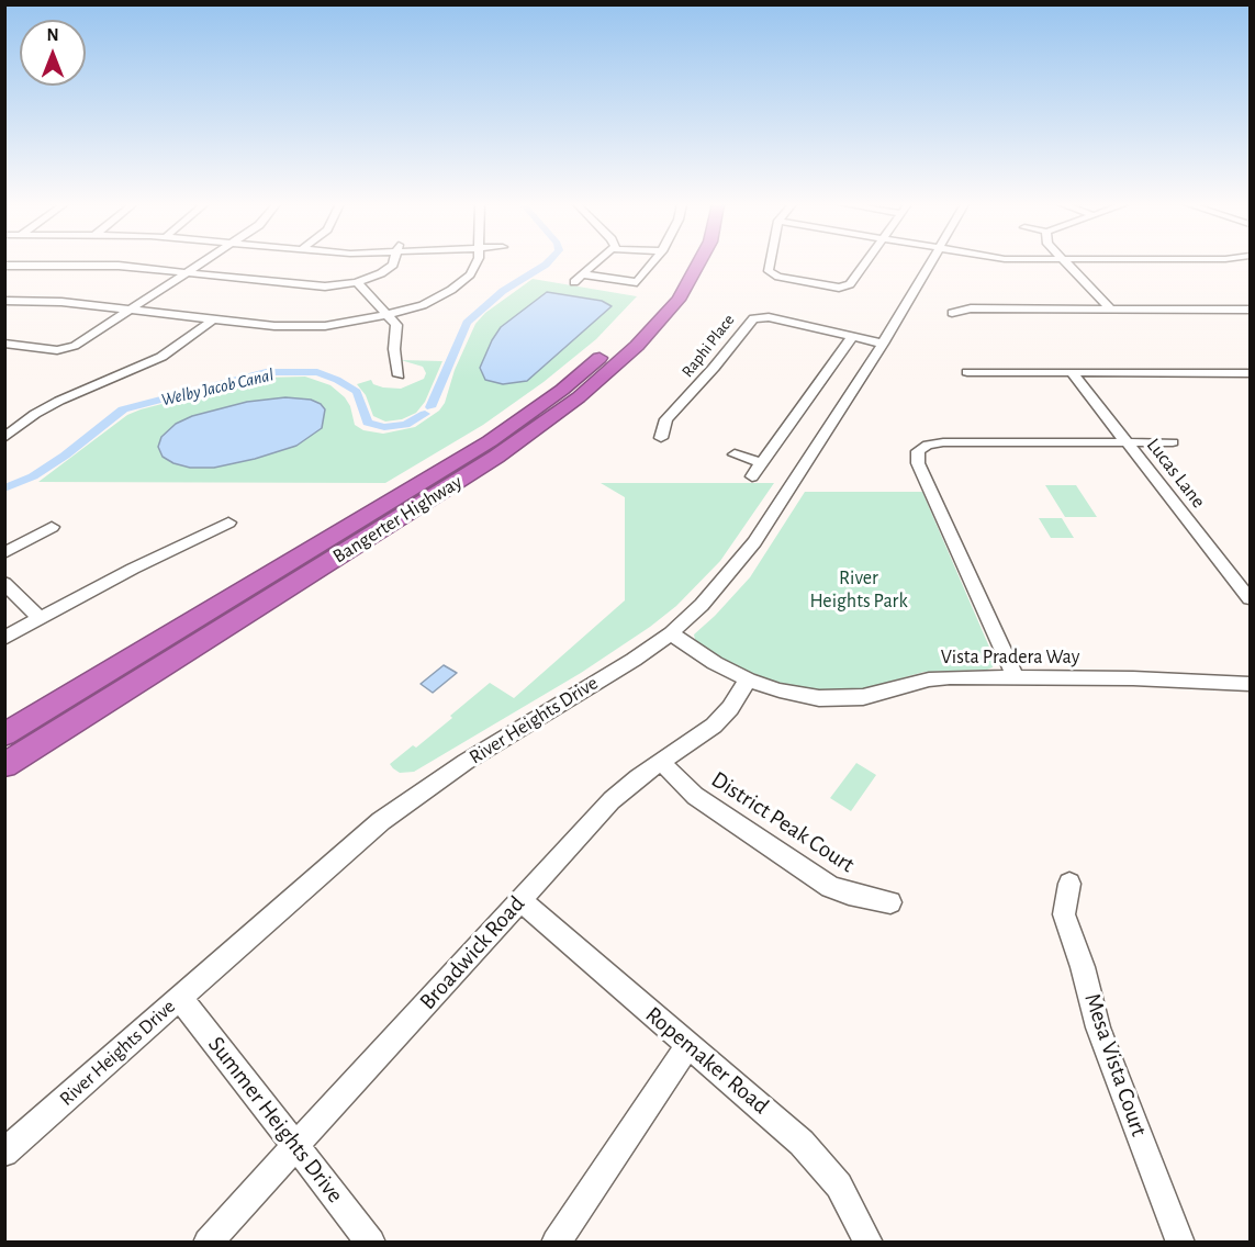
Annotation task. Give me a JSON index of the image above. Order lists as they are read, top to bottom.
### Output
{
  "streets": {
    "highway": ["Bangerter Highway"],
    "street": [
      "Raphi Place",
      "Lucas Lane",
      "Vista Pradera Way",
      "River Heights Drive",
      "District Peak Court",
      "Broadwick Road",
      "Ropemaker Road",
      "Mesa Vista Court",
      "Summer Heights Drive"
    ]
  },
  "crossings": [
    ["Raphi Place", "River Heights Drive"],
    ["Vista Pradera Way", "River Heights Drive"],
    ["Vista Pradera Way", "Broadwick Road"],
    ["River Heights Drive", "Summer Heights Drive"],
    ["District Peak Court", "Broadwick Road"],
    ["Broadwick Road", "Ropemaker Road"],
    ["Broadwick Road", "Summer Heights Drive"]
  ],
  "water": ["Welby Jacob Canal"],
  "parks": ["River Heights Park"],
  "north": "top"
}
